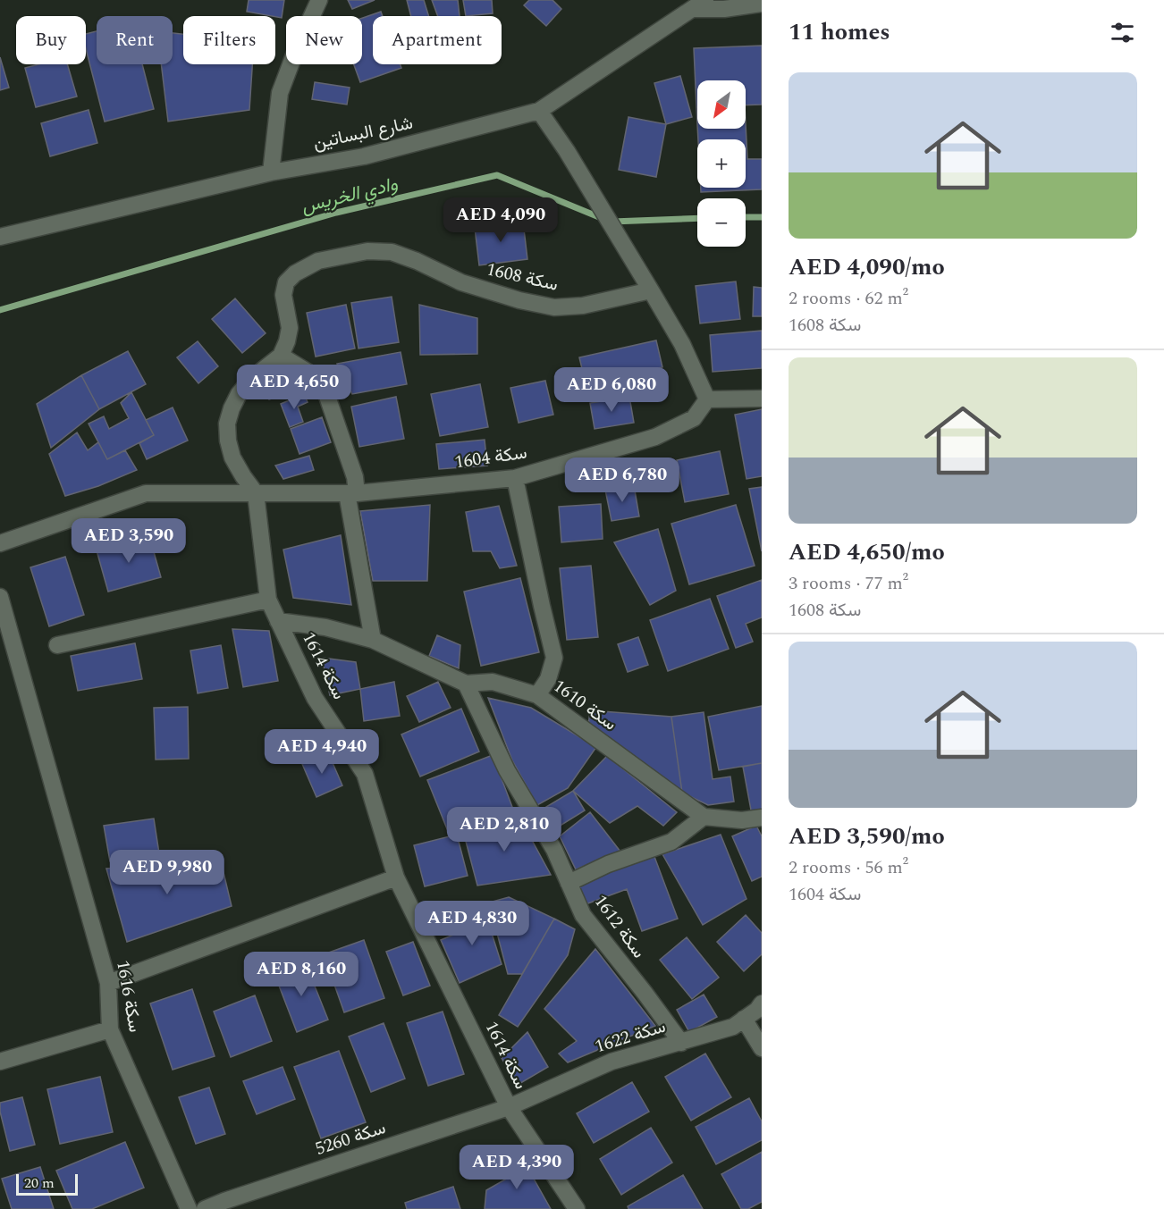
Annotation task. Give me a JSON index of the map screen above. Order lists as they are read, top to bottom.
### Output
{
  "streets": {
    "street": [
      "شارع البساتين",
      "سكة 1608",
      "سكة 1604",
      "سكة 1614",
      "سكة 1610",
      "سكة 1612",
      "سكة 1616",
      "سكة 1622",
      "سكة 5260"
    ]
  },
  "crossings": [
    ["سكة 1608", "سكة 1604"],
    ["سكة 1608", "سكة 1614"],
    ["سكة 1604", "سكة 1614"],
    ["سكة 1614", "سكة 1610"],
    ["سكة 1614", "سكة 1622"],
    ["سكة 1614", "سكة 5260"],
    ["سكة 1610", "سكة 1612"],
    ["سكة 1612", "سكة 1622"],
    ["سكة 1622", "سكة 5260"]
  ],
  "water": ["وادي الخريس"],
  "scale_bar": "20 m",
  "north": "bottom left",
  "page": {
    "heading": "11 homes",
    "chip": [
      "Buy",
      "Rent",
      "Filters",
      "New",
      "Apartment"
    ],
    "list": [
      {
        "name": "AED 4,090/mo",
        "note": "2 rooms · 62 m² · سكة 1608"
      },
      {
        "name": "AED 4,650/mo",
        "note": "3 rooms · 77 m² · سكة 1608"
      },
      {
        "name": "AED 3,590/mo",
        "note": "2 rooms · 56 m² · سكة 1604"
      }
    ],
    "map_buttons": ["+", "−"],
    "price": [
      "AED 4,090",
      "AED 4,650",
      "AED 6,080",
      "AED 6,780",
      "AED 3,590",
      "AED 4,940",
      "AED 2,810",
      "AED 9,980",
      "AED 4,830",
      "AED 8,160",
      "AED 4,390"
    ],
    "scale": "20 m"
  }
}
